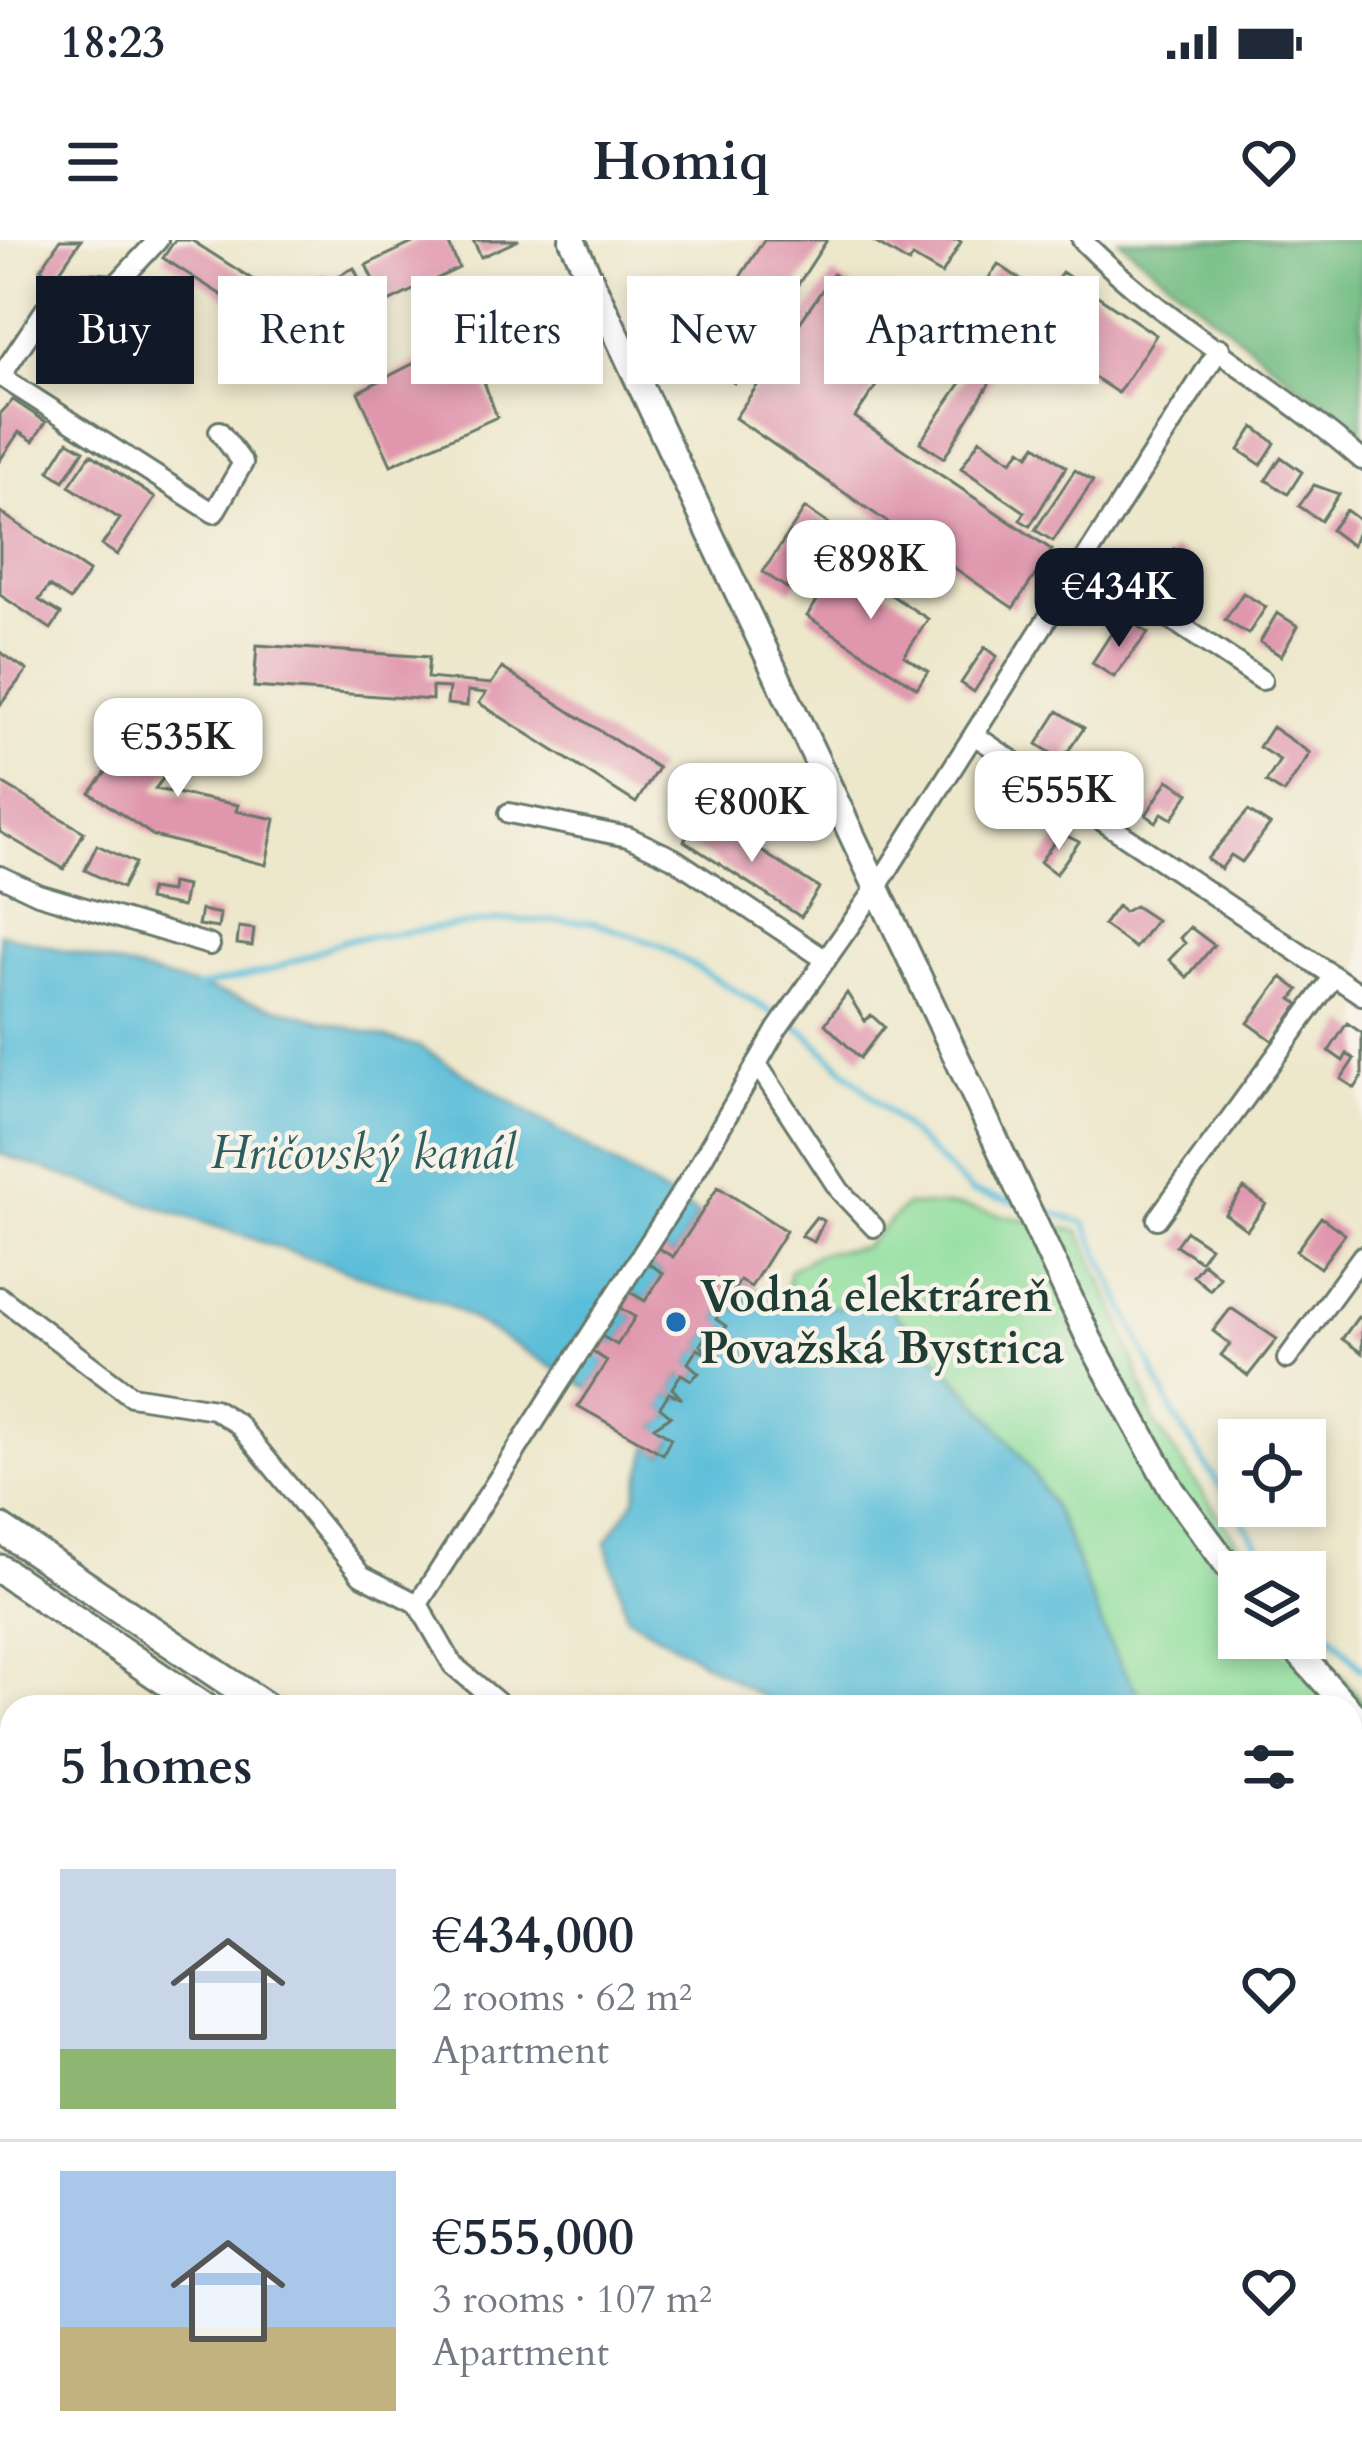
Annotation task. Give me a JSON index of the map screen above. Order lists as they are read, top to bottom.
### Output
{
  "water": ["Hričovský kanál"],
  "places": ["Vodná elektráreň Považská Bystrica"],
  "page": {
    "status": "18:23",
    "header": "Homiq",
    "chip": [
      "Buy",
      "Rent",
      "Filters",
      "New",
      "Apartment"
    ],
    "price": [
      "€898K",
      "€434K",
      "€535K",
      "€555K",
      "€800K"
    ],
    "heading": "5 homes",
    "list": [
      {
        "name": "€434,000",
        "note": "2 rooms · 62 m² · Apartment"
      },
      {
        "name": "€555,000",
        "note": "3 rooms · 107 m² · Apartment"
      }
    ]
  }
}
